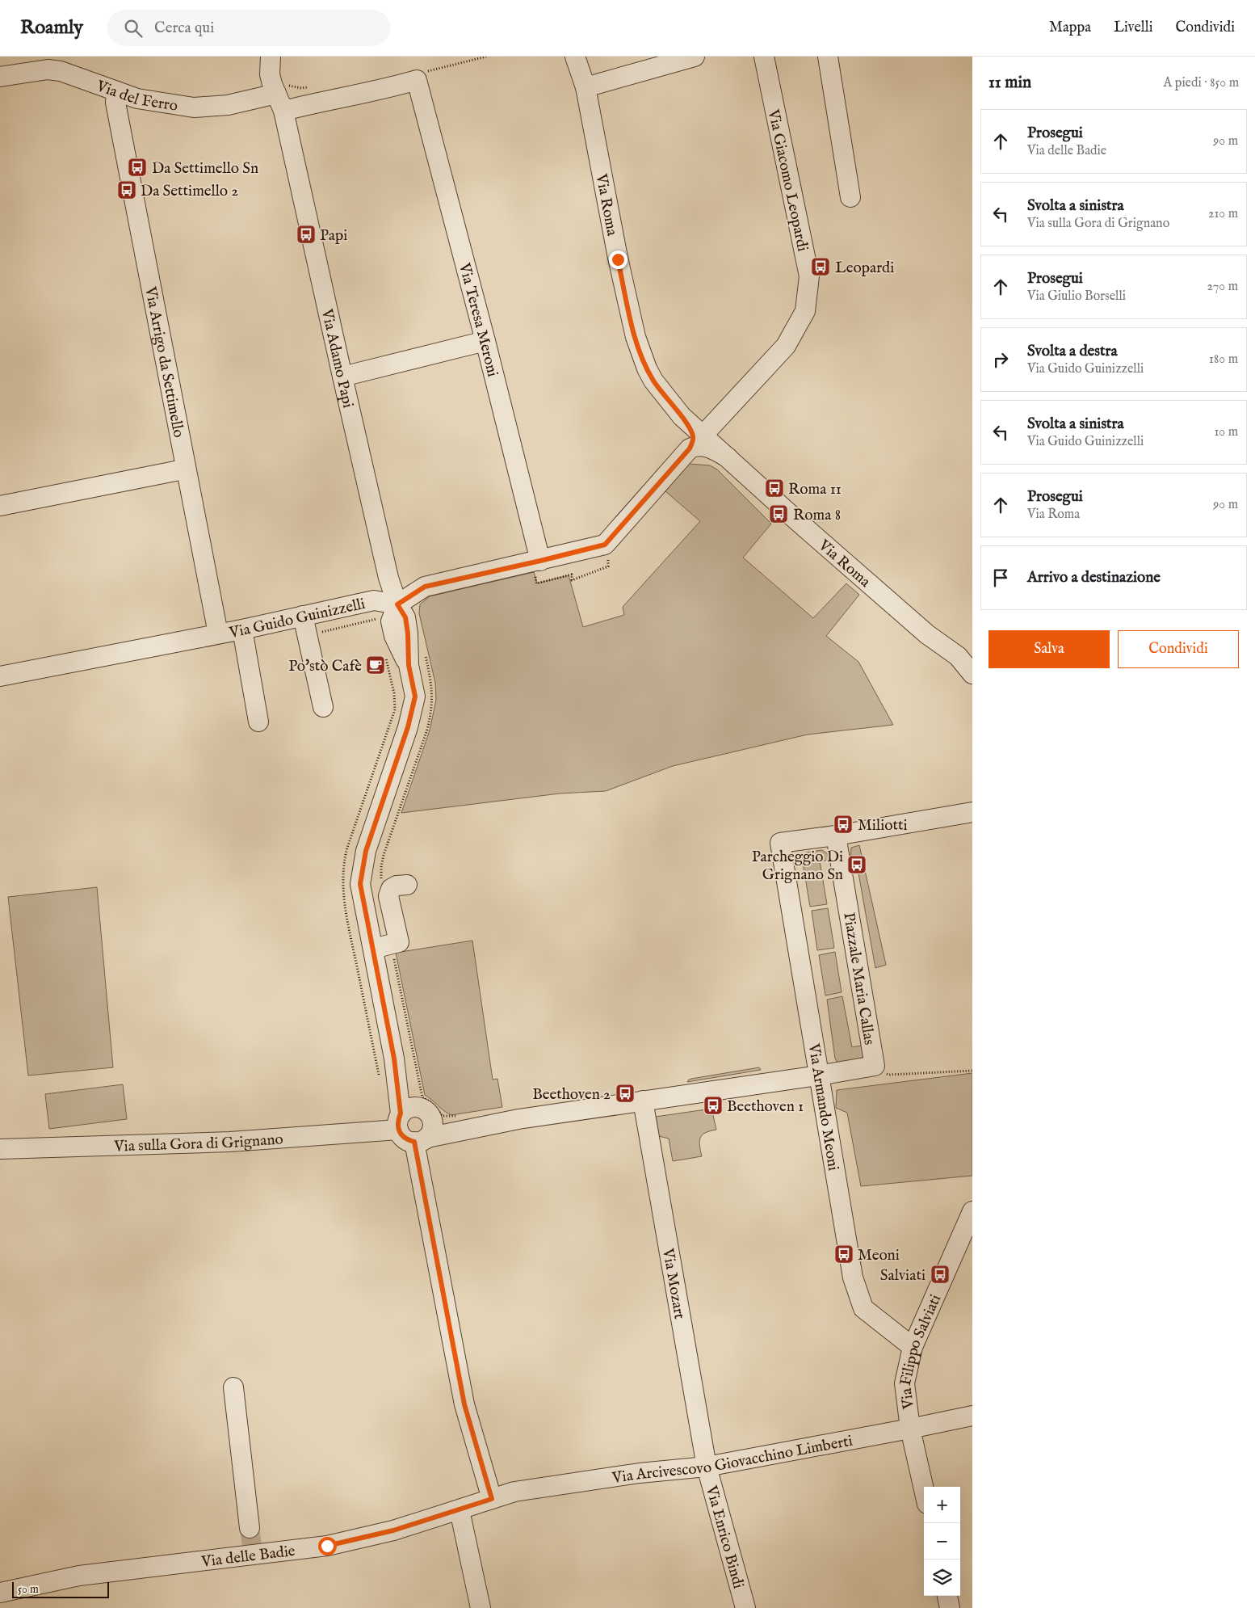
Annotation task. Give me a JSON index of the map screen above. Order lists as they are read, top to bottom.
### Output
{
  "streets": {
    "street": [
      "Via del Ferro",
      "Via Giacomo Leopardi",
      "Via Roma",
      "Via Teresa Meroni",
      "Via Adamo Papi",
      "Via Arrigo da Settimello",
      "Via Guido Guinizzelli",
      "Piazzale Maria Callas",
      "Via Armando Meoni",
      "Via sulla Gora di Grignano",
      "Via Mozart",
      "Via Filippo Salviati",
      "Via Arcivescovo Giovacchino Limberti",
      "Via Enrico Bindi",
      "Via delle Badie"
    ]
  },
  "crossings": [
    ["Via del Ferro", "Via Adamo Papi"],
    ["Via del Ferro", "Via Arrigo da Settimello"],
    ["Via Giacomo Leopardi", "Via Roma"],
    ["Via Adamo Papi", "Via Guido Guinizzelli"],
    ["Via Arrigo da Settimello", "Via Guido Guinizzelli"],
    ["Piazzale Maria Callas", "Via Armando Meoni"],
    ["Piazzale Maria Callas", "Via Mozart"],
    ["Via Armando Meoni", "Via Filippo Salviati"],
    ["Via Mozart", "Via Arcivescovo Giovacchino Limberti"],
    ["Via Mozart", "Via Enrico Bindi"],
    ["Via Filippo Salviati", "Via Arcivescovo Giovacchino Limberti"],
    ["Via Arcivescovo Giovacchino Limberti", "Via Enrico Bindi"],
    ["Via Arcivescovo Giovacchino Limberti", "Via delle Badie"]
  ],
  "places": {
    "bus stop": [
      "Da Settimello Sn",
      "Da Settimello 2",
      "Papi",
      "Leopardi",
      "Roma 11",
      "Roma 8",
      "Miliotti",
      "Parcheggio Di Grignano Sn",
      "Beethoven 2",
      "Beethoven 1",
      "Meoni",
      "Salviati"
    ],
    "cafe": ["Po'stò Cafè"]
  },
  "scale_bar": "50 m",
  "page": {
    "header": "Roamly",
    "search": "Cerca qui",
    "nav": ["Mappa", "Livelli", "Condividi"],
    "heading": ["11 min", "A piedi · 850 m"],
    "list": [
      ["Prosegui", "Via delle Badie", "90 m"],
      ["Svolta a sinistra", "Via sulla Gora di Grignano", "210 m"],
      ["Prosegui", "Via Giulio Borselli", "270 m"],
      ["Svolta a destra", "Via Guido Guinizzelli", "180 m"],
      ["Svolta a sinistra", "Via Guido Guinizzelli", "10 m"],
      ["Prosegui", "Via Roma", "90 m"],
      "Arrivo a destinazione"
    ],
    "buttons": ["Salva", "Condividi"],
    "map_buttons": ["+", "−"],
    "scale": "50 m"
  }
}
